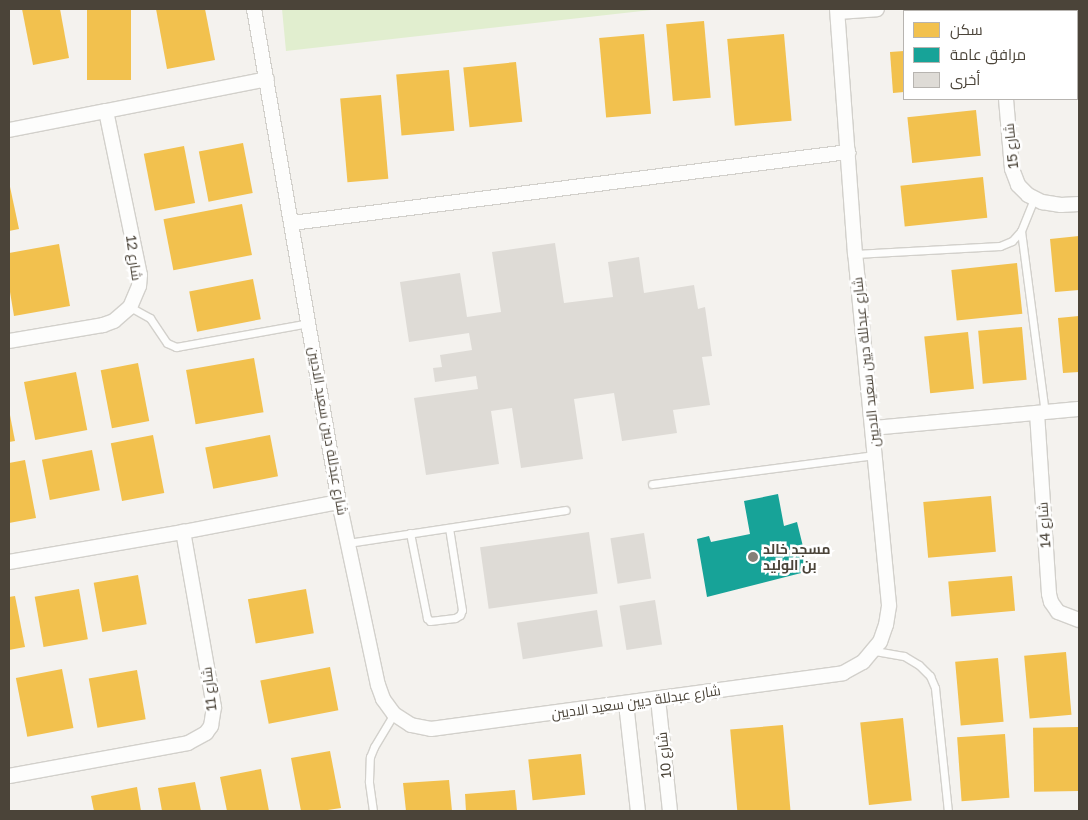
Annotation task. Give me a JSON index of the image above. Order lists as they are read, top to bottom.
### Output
{
  "streets": {
    "street": [
      "شارع 15",
      "شارع 12",
      "شارع عبدللة ديين سعيد الاديين",
      "شارع 14",
      "شارع 11",
      "شارع 10"
    ]
  },
  "crossings": [
    ["شارع عبدللة ديين سعيد الاديين", "شارع 10"]
  ],
  "places": ["مسجد خالد بن الوليد"],
  "legend": ["سكن", "مرافق عامة", "أخرى"]
}
